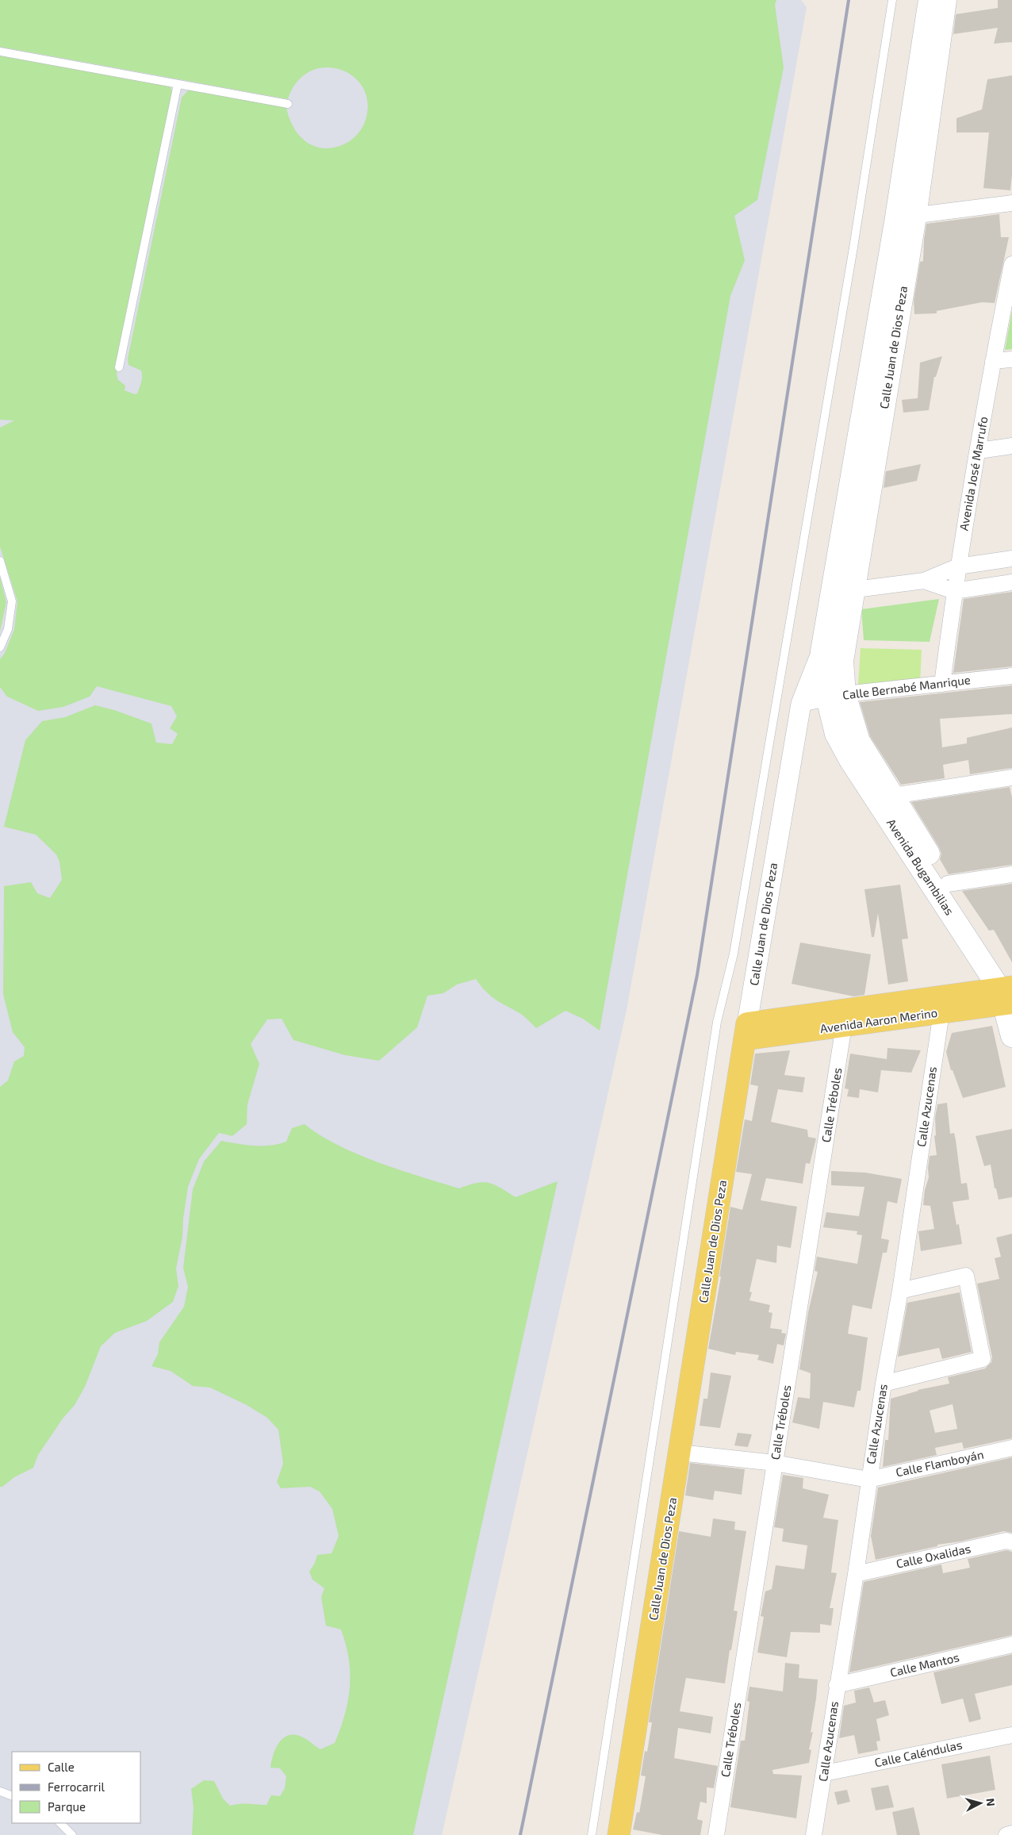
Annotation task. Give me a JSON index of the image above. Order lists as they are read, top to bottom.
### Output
{
  "streets": {
    "main road": ["Calle Juan de Dios Peza", "Avenida Bugambilias", "Avenida Aaron Merino"],
    "street": [
      "Avenida José Marrufo",
      "Calle Bernabé Manrique",
      "Calle Tréboles",
      "Calle Azucenas",
      "Calle Flamboyán",
      "Calle Oxalidas",
      "Calle Mantos",
      "Calle Caléndulas"
    ]
  },
  "crossings": [
    ["Calle Juan de Dios Peza", "Calle Bernabé Manrique"],
    ["Calle Juan de Dios Peza", "Avenida Bugambilias"],
    ["Calle Juan de Dios Peza", "Avenida Aaron Merino"],
    ["Calle Juan de Dios Peza", "Calle Flamboyán"],
    ["Avenida José Marrufo", "Calle Bernabé Manrique"],
    ["Calle Bernabé Manrique", "Avenida Bugambilias"],
    ["Avenida Bugambilias", "Avenida Aaron Merino"],
    ["Avenida Aaron Merino", "Calle Tréboles"],
    ["Avenida Aaron Merino", "Calle Azucenas"],
    ["Calle Tréboles", "Calle Flamboyán"],
    ["Calle Azucenas", "Calle Flamboyán"],
    ["Calle Azucenas", "Calle Oxalidas"],
    ["Calle Azucenas", "Calle Mantos"],
    ["Calle Azucenas", "Calle Caléndulas"]
  ],
  "legend": ["Calle", "Ferrocarril", "Parque"],
  "north": "right"
}
